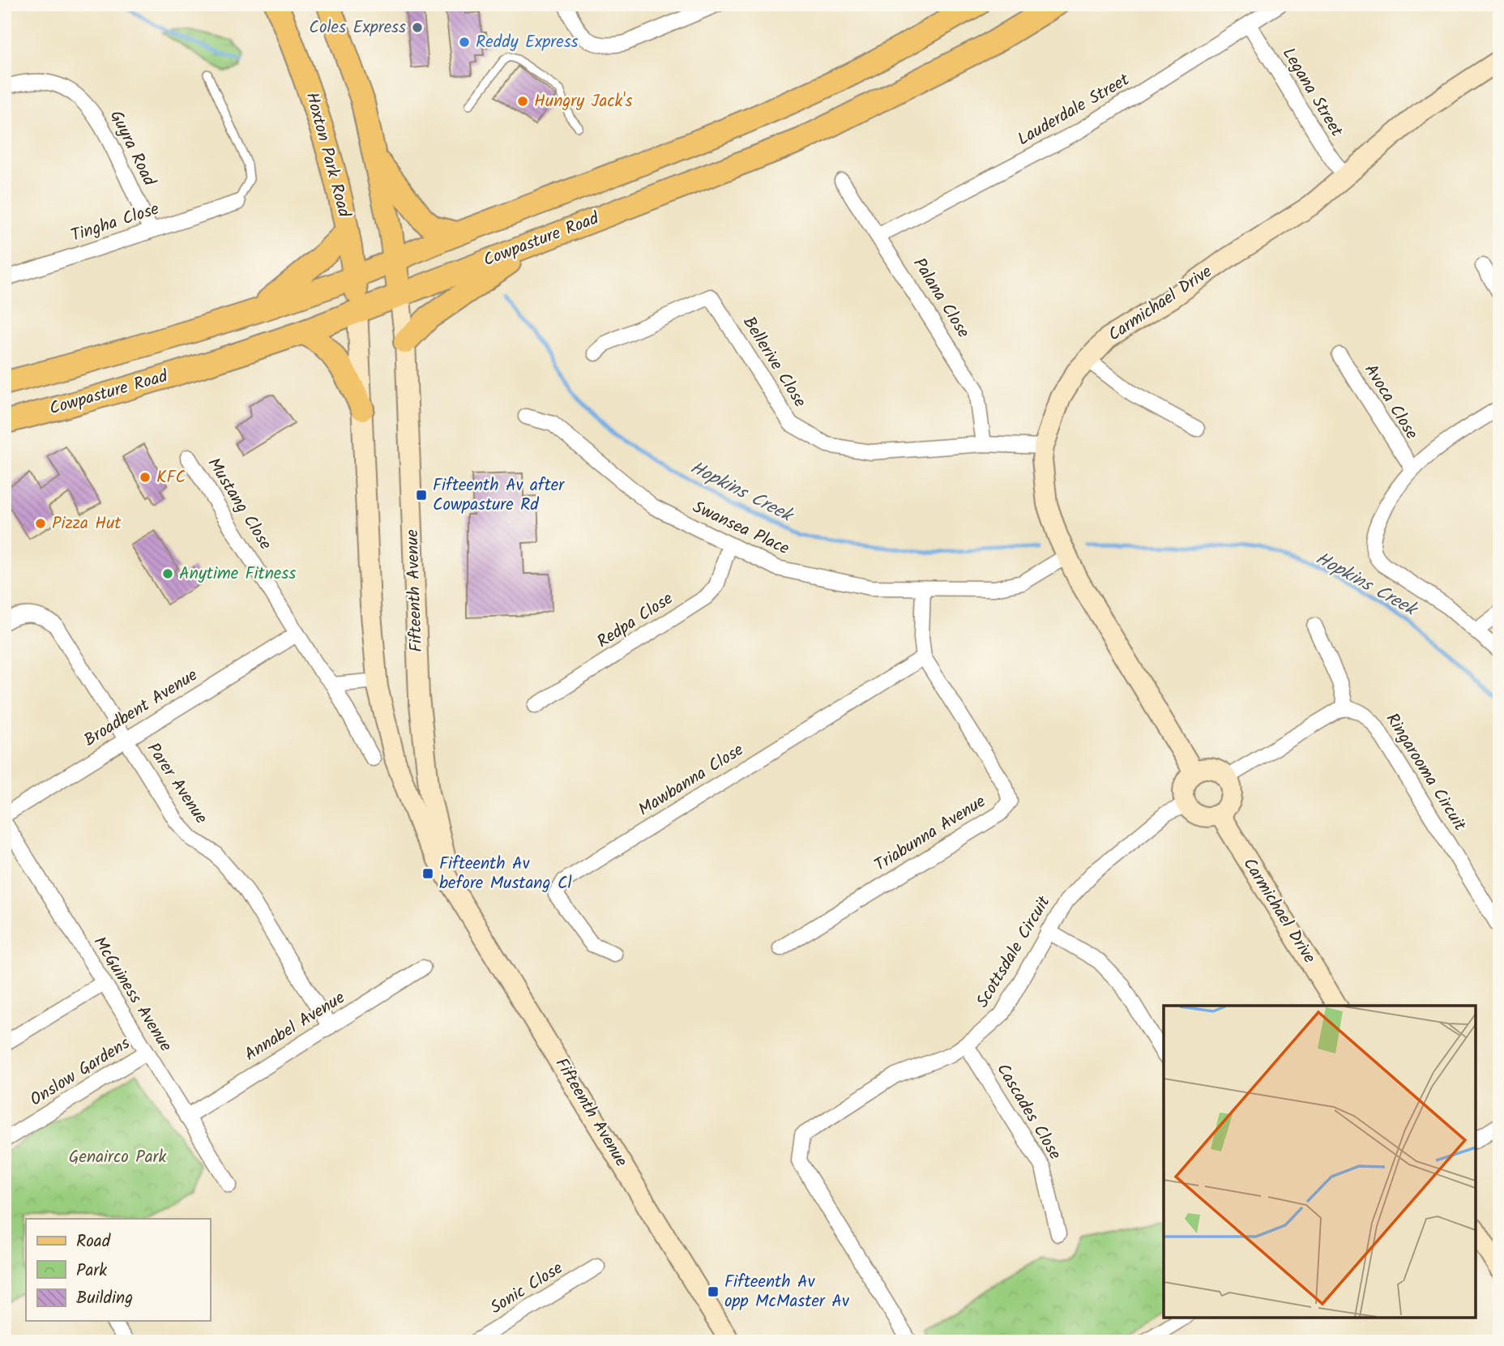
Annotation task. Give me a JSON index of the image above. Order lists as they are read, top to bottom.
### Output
{
  "streets": {
    "main road": [
      "Hoxton Park Road",
      "Cowpasture Road",
      "Carmichael Drive",
      "Fifteenth Avenue"
    ],
    "street": [
      "Legana Street",
      "Lauderdale Street",
      "Guyra Road",
      "Tingha Close",
      "Palana Close",
      "Bellerive Close",
      "Avoca Close",
      "Mustang Close",
      "Swansea Place",
      "Redpa Close",
      "Broadbent Avenue",
      "Ringarooma Circuit",
      "Mawbanna Close",
      "Parer Avenue",
      "Triabunna Avenue",
      "Scottsdale Circuit",
      "McGuiness Avenue",
      "Annabel Avenue",
      "Onslow Gardens",
      "Cascades Close",
      "Sonic Close"
    ]
  },
  "crossings": [
    ["Legana Street", "Lauderdale Street"],
    ["Legana Street", "Carmichael Drive"],
    ["Lauderdale Street", "Palana Close"],
    ["Guyra Road", "Tingha Close"],
    ["Hoxton Park Road", "Cowpasture Road"],
    ["Hoxton Park Road", "Fifteenth Avenue"],
    ["Cowpasture Road", "Fifteenth Avenue"],
    ["Palana Close", "Bellerive Close"],
    ["Carmichael Drive", "Bellerive Close"],
    ["Carmichael Drive", "Swansea Place"],
    ["Carmichael Drive", "Scottsdale Circuit"],
    ["Mustang Close", "Broadbent Avenue"],
    ["Swansea Place", "Redpa Close"],
    ["Swansea Place", "Triabunna Avenue"],
    ["Broadbent Avenue", "Parer Avenue"],
    ["Mawbanna Close", "Triabunna Avenue"],
    ["Parer Avenue", "Annabel Avenue"],
    ["Scottsdale Circuit", "Cascades Close"],
    ["McGuiness Avenue", "Annabel Avenue"],
    ["McGuiness Avenue", "Onslow Gardens"]
  ],
  "water": ["Hopkins Creek"],
  "parks": ["Genairco Park"],
  "places": {
    "other": [
      "Coles Express",
      "Reddy Express",
      "Hungry Jack's",
      "KFC",
      "Pizza Hut",
      "Anytime Fitness"
    ],
    "transit": ["Fifteenth Av after Cowpasture Rd", "Fifteenth Av before Mustang Cl", "Fifteenth Av opp McMaster Av"]
  },
  "legend": ["Road", "Park", "Building"]
}
